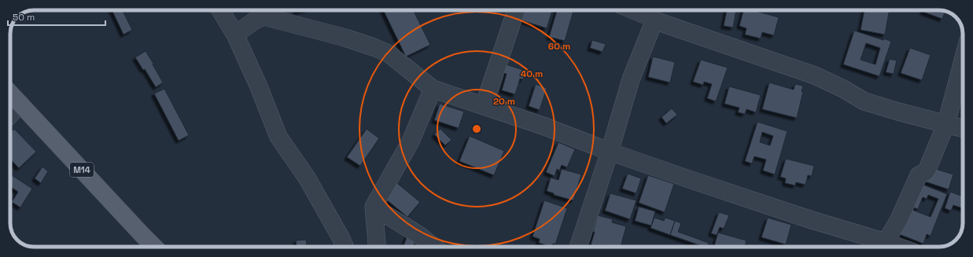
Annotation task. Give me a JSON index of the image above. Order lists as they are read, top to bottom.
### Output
{
  "streets": {
    "main road": ["M14"]
  },
  "scale_bar": "50 m",
  "rings": ["60 m", "40 m", "20 m"]
}
